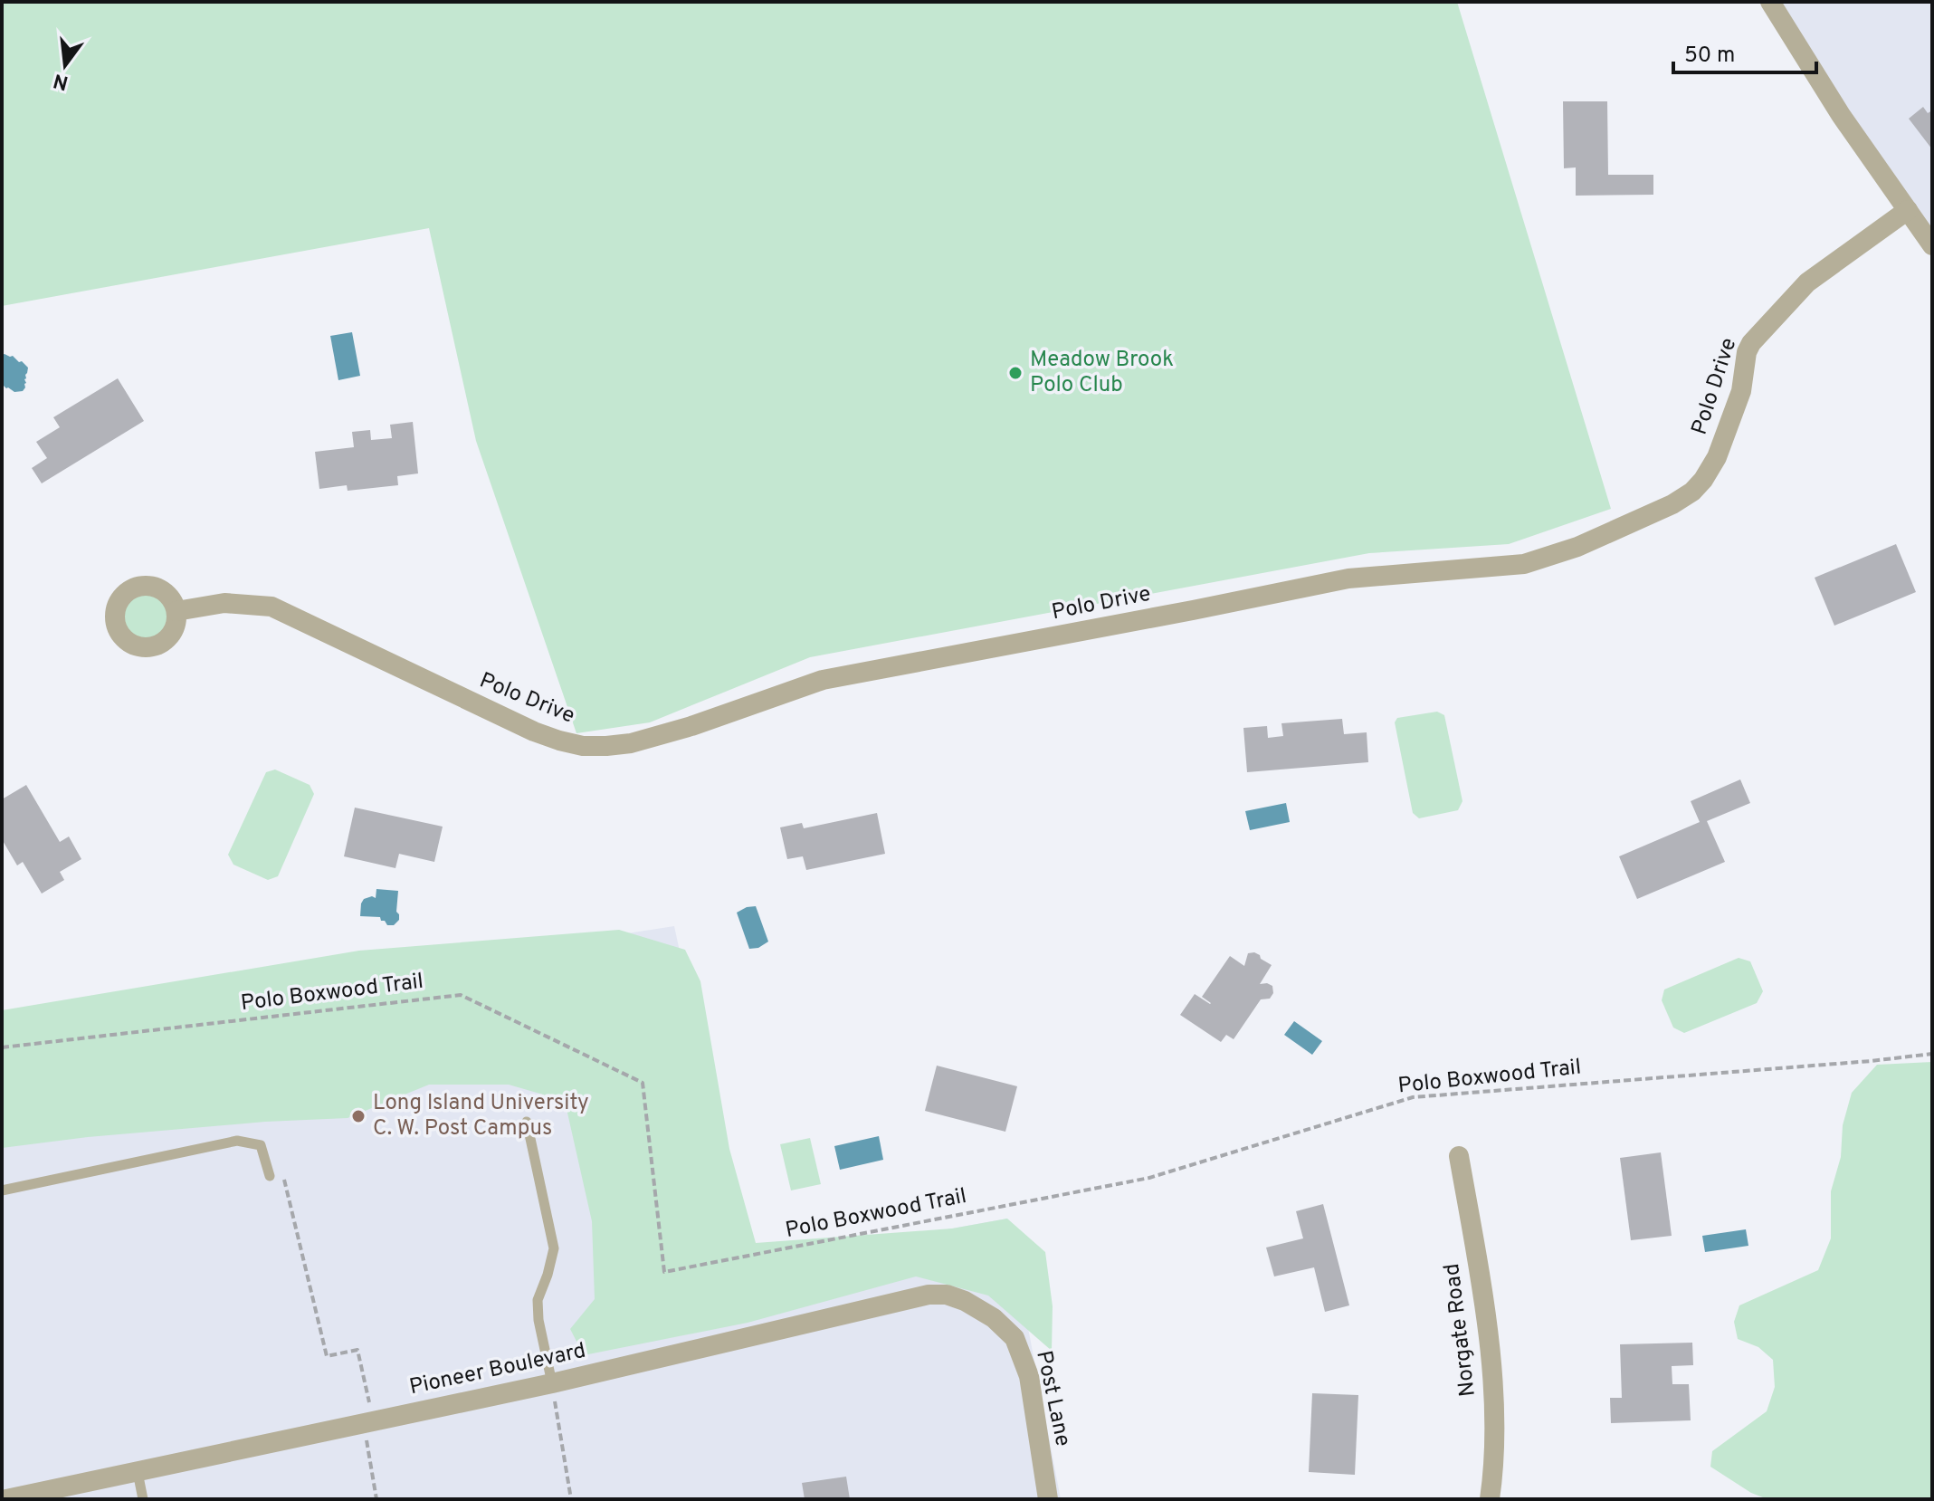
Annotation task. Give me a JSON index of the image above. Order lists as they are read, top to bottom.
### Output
{
  "streets": {
    "street": [
      "Polo Drive",
      "Norgate Road",
      "Pioneer Boulevard",
      "Post Lane"
    ],
    "path": ["Polo Boxwood Trail"]
  },
  "crossings": [
    ["Pioneer Boulevard", "Post Lane"]
  ],
  "places": ["Meadow Brook Polo Club", "Long Island University C. W. Post Campus"],
  "scale_bar": "50 m",
  "north": "bottom"
}
